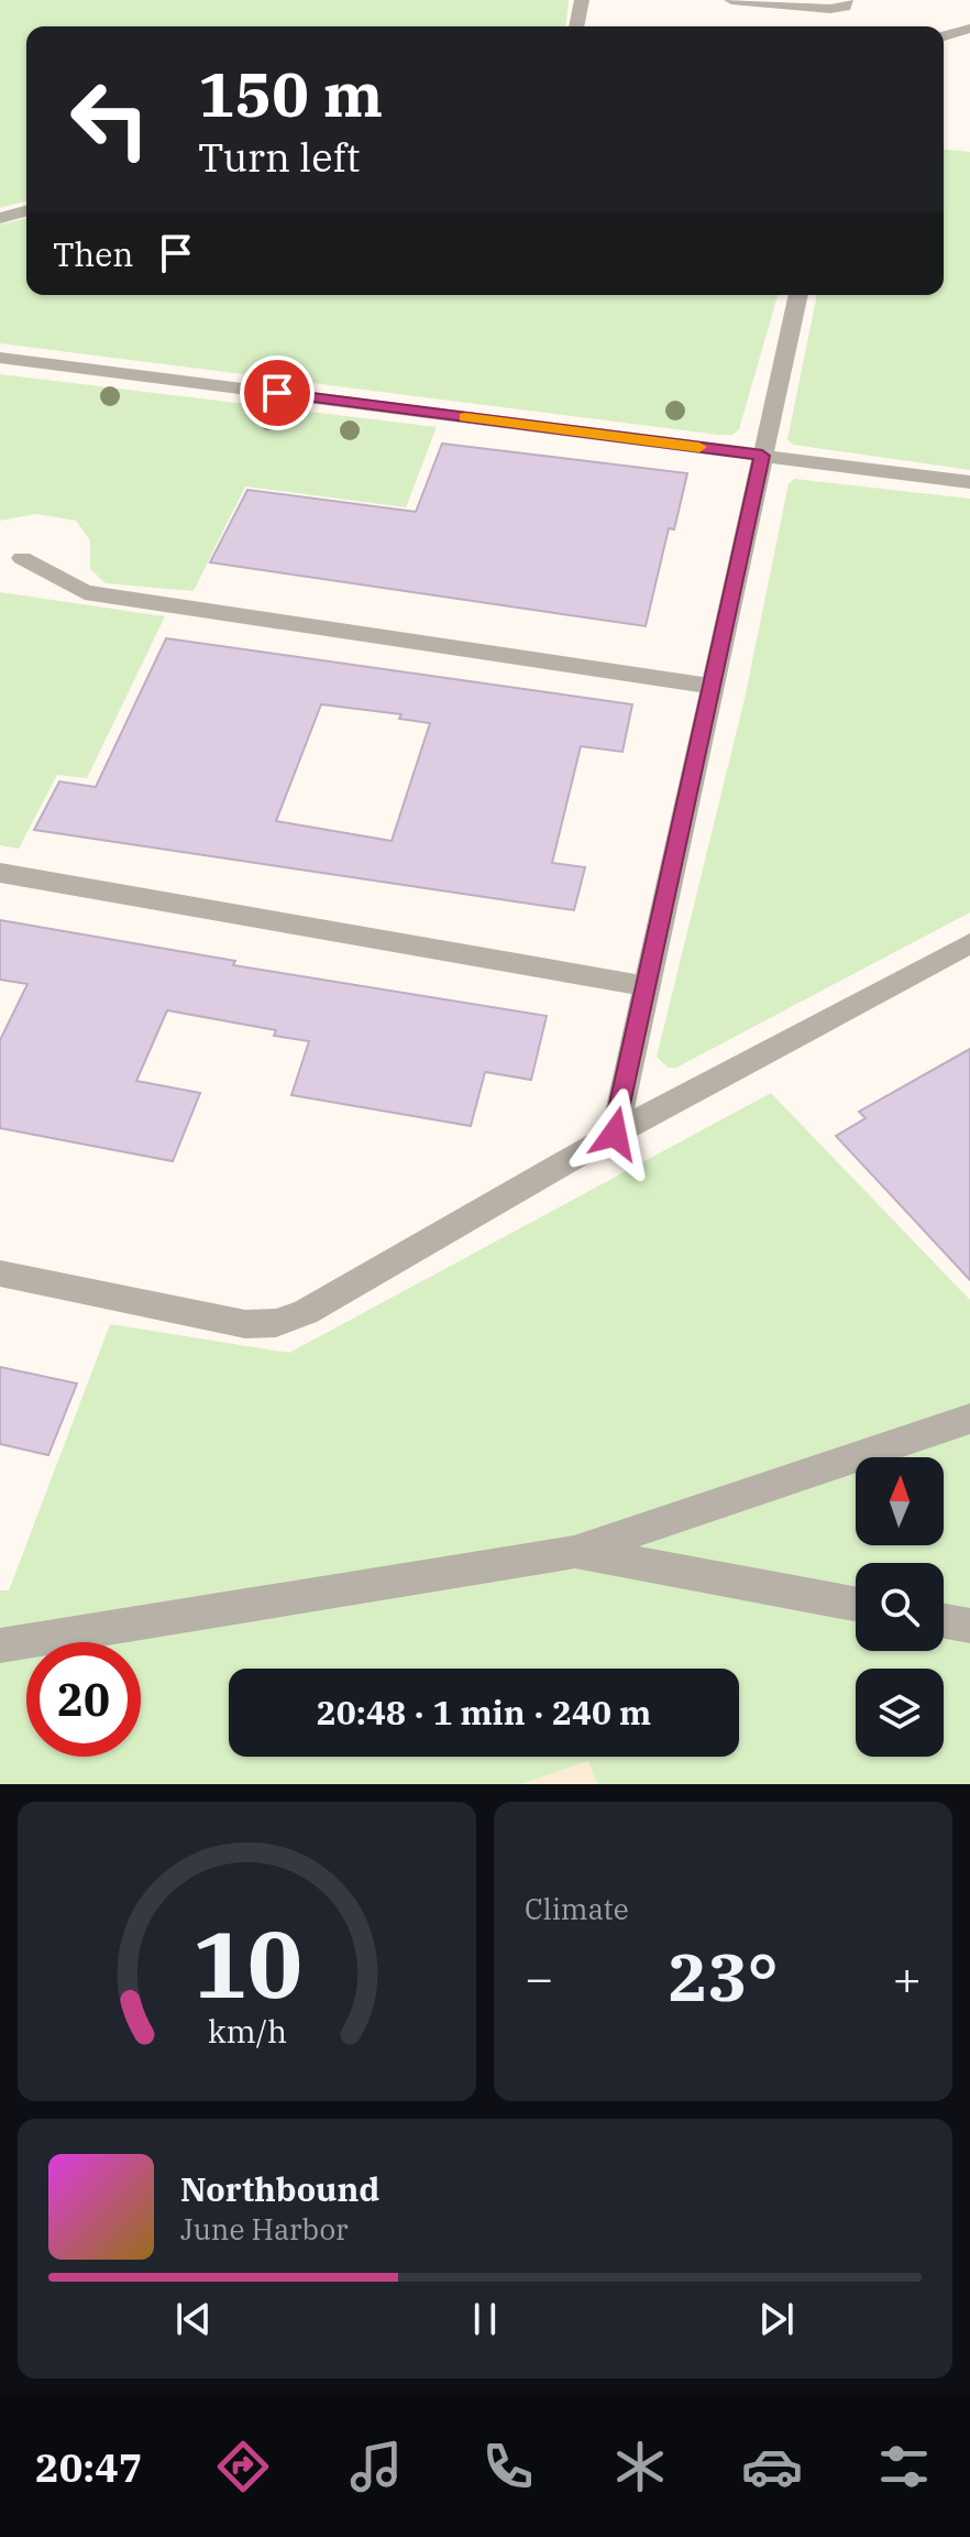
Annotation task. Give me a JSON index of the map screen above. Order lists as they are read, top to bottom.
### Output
{
  "north": "top",
  "page": {
    "turn": ["150 m", "Turn left"],
    "then": "Then",
    "limit": "20",
    "trip": "20:48 · 1 min · 240 m",
    "tile": "Climate",
    "heat": ["−", "23°", "+"],
    "song": ["Northbound", "June Harbor"],
    "tabs": "20:47",
    "gauge": ["10", "km/h"]
  }
}
